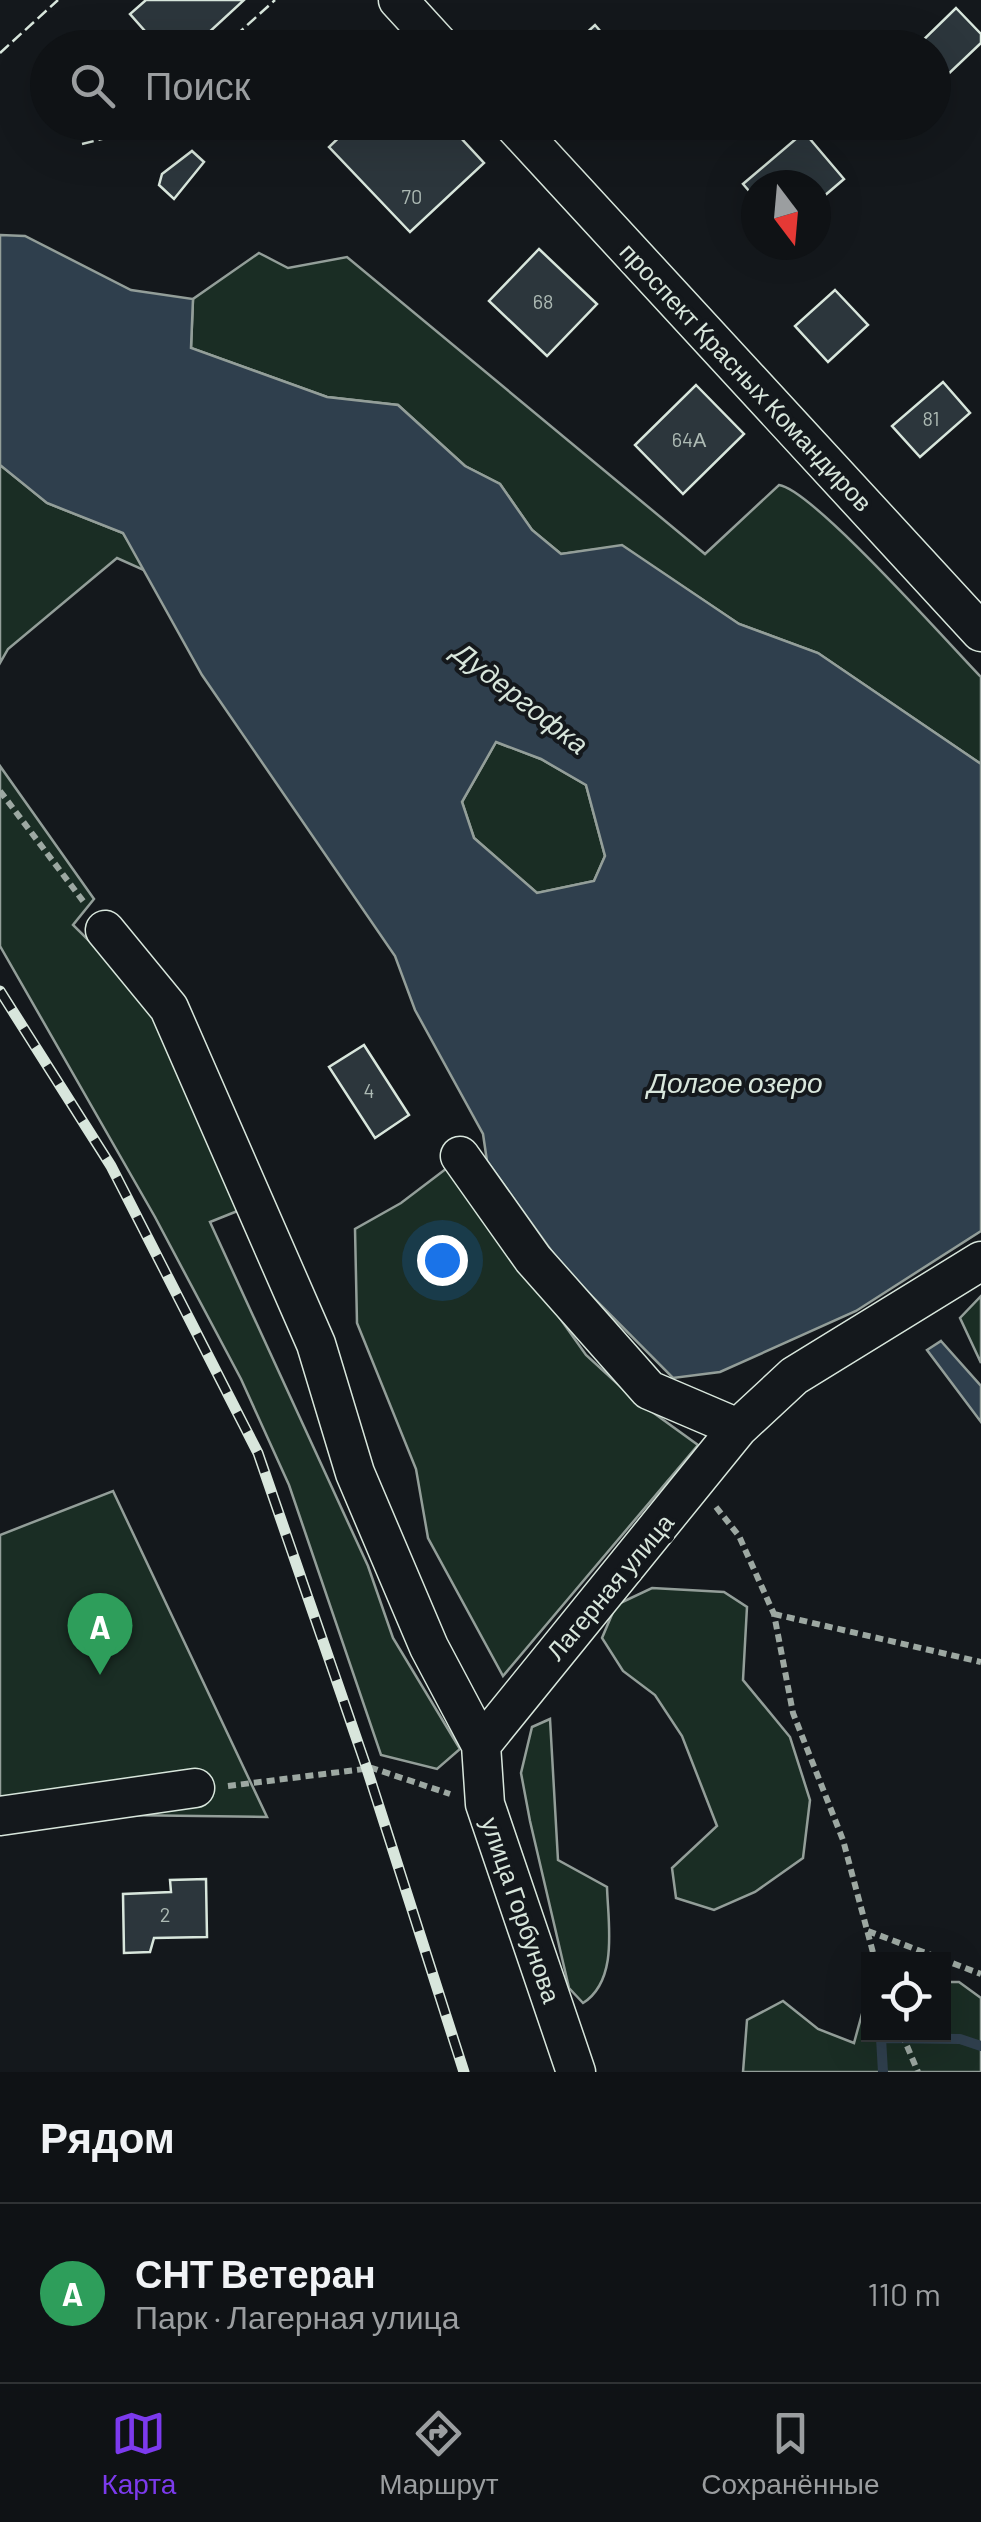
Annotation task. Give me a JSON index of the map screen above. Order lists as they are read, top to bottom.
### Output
{
  "streets": {
    "street": ["проспект Красных Командиров", "Лагерная улица", "улица Горбунова"]
  },
  "crossings": [
    ["Лагерная улица", "улица Горбунова"]
  ],
  "water": ["Дудергофка", "Долгое озеро"],
  "house_numbers": [
    "70",
    "68",
    "81",
    "64А",
    "4",
    "2"
  ],
  "north": "bottom",
  "page": {
    "search": "Поиск",
    "pins": "A",
    "heading": "Рядом",
    "list": [
      {
        "mark": "A",
        "name": "СНТ Ветеран",
        "note": "Парк · Лагерная улица",
        "value": "110 m"
      }
    ],
    "nav": ["Карта", "Маршрут", "Сохранённые"]
  }
}
